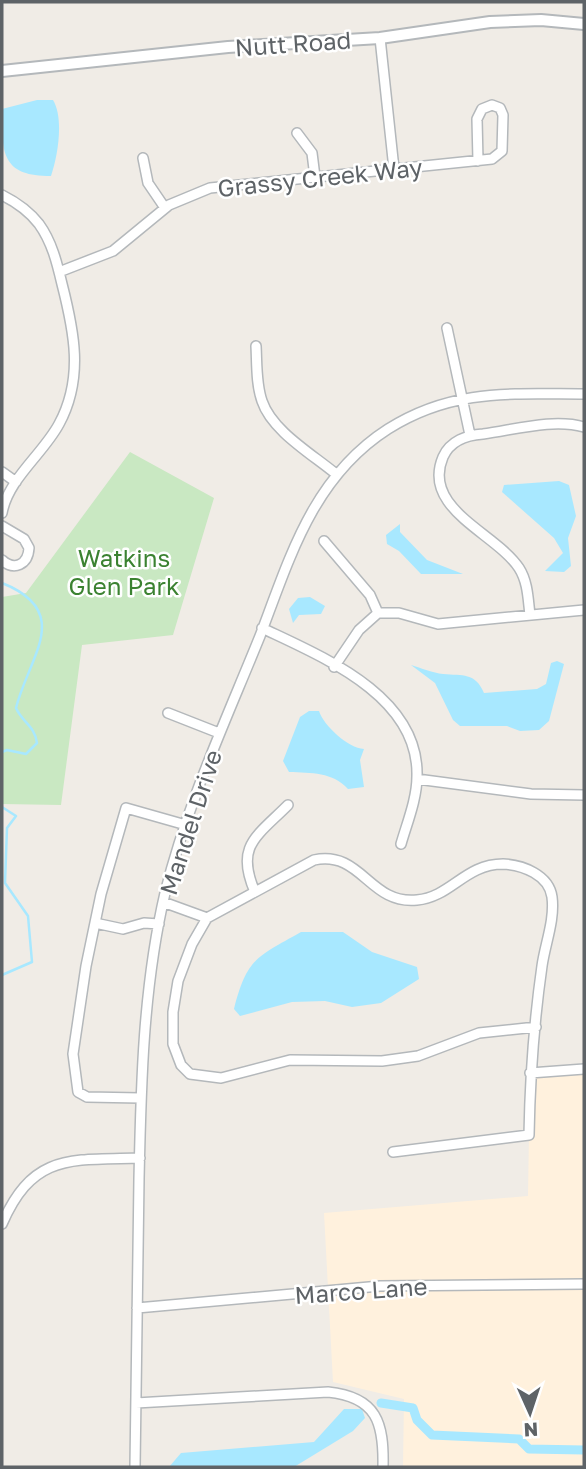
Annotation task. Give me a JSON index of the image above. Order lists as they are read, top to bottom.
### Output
{
  "streets": {
    "street": [
      "Nutt Road",
      "Grassy Creek Way",
      "Mandel Drive",
      "Marco Lane"
    ]
  },
  "crossings": [
    ["Mandel Drive", "Marco Lane"]
  ],
  "parks": ["Watkins Glen Park"],
  "north": "bottom"
}
